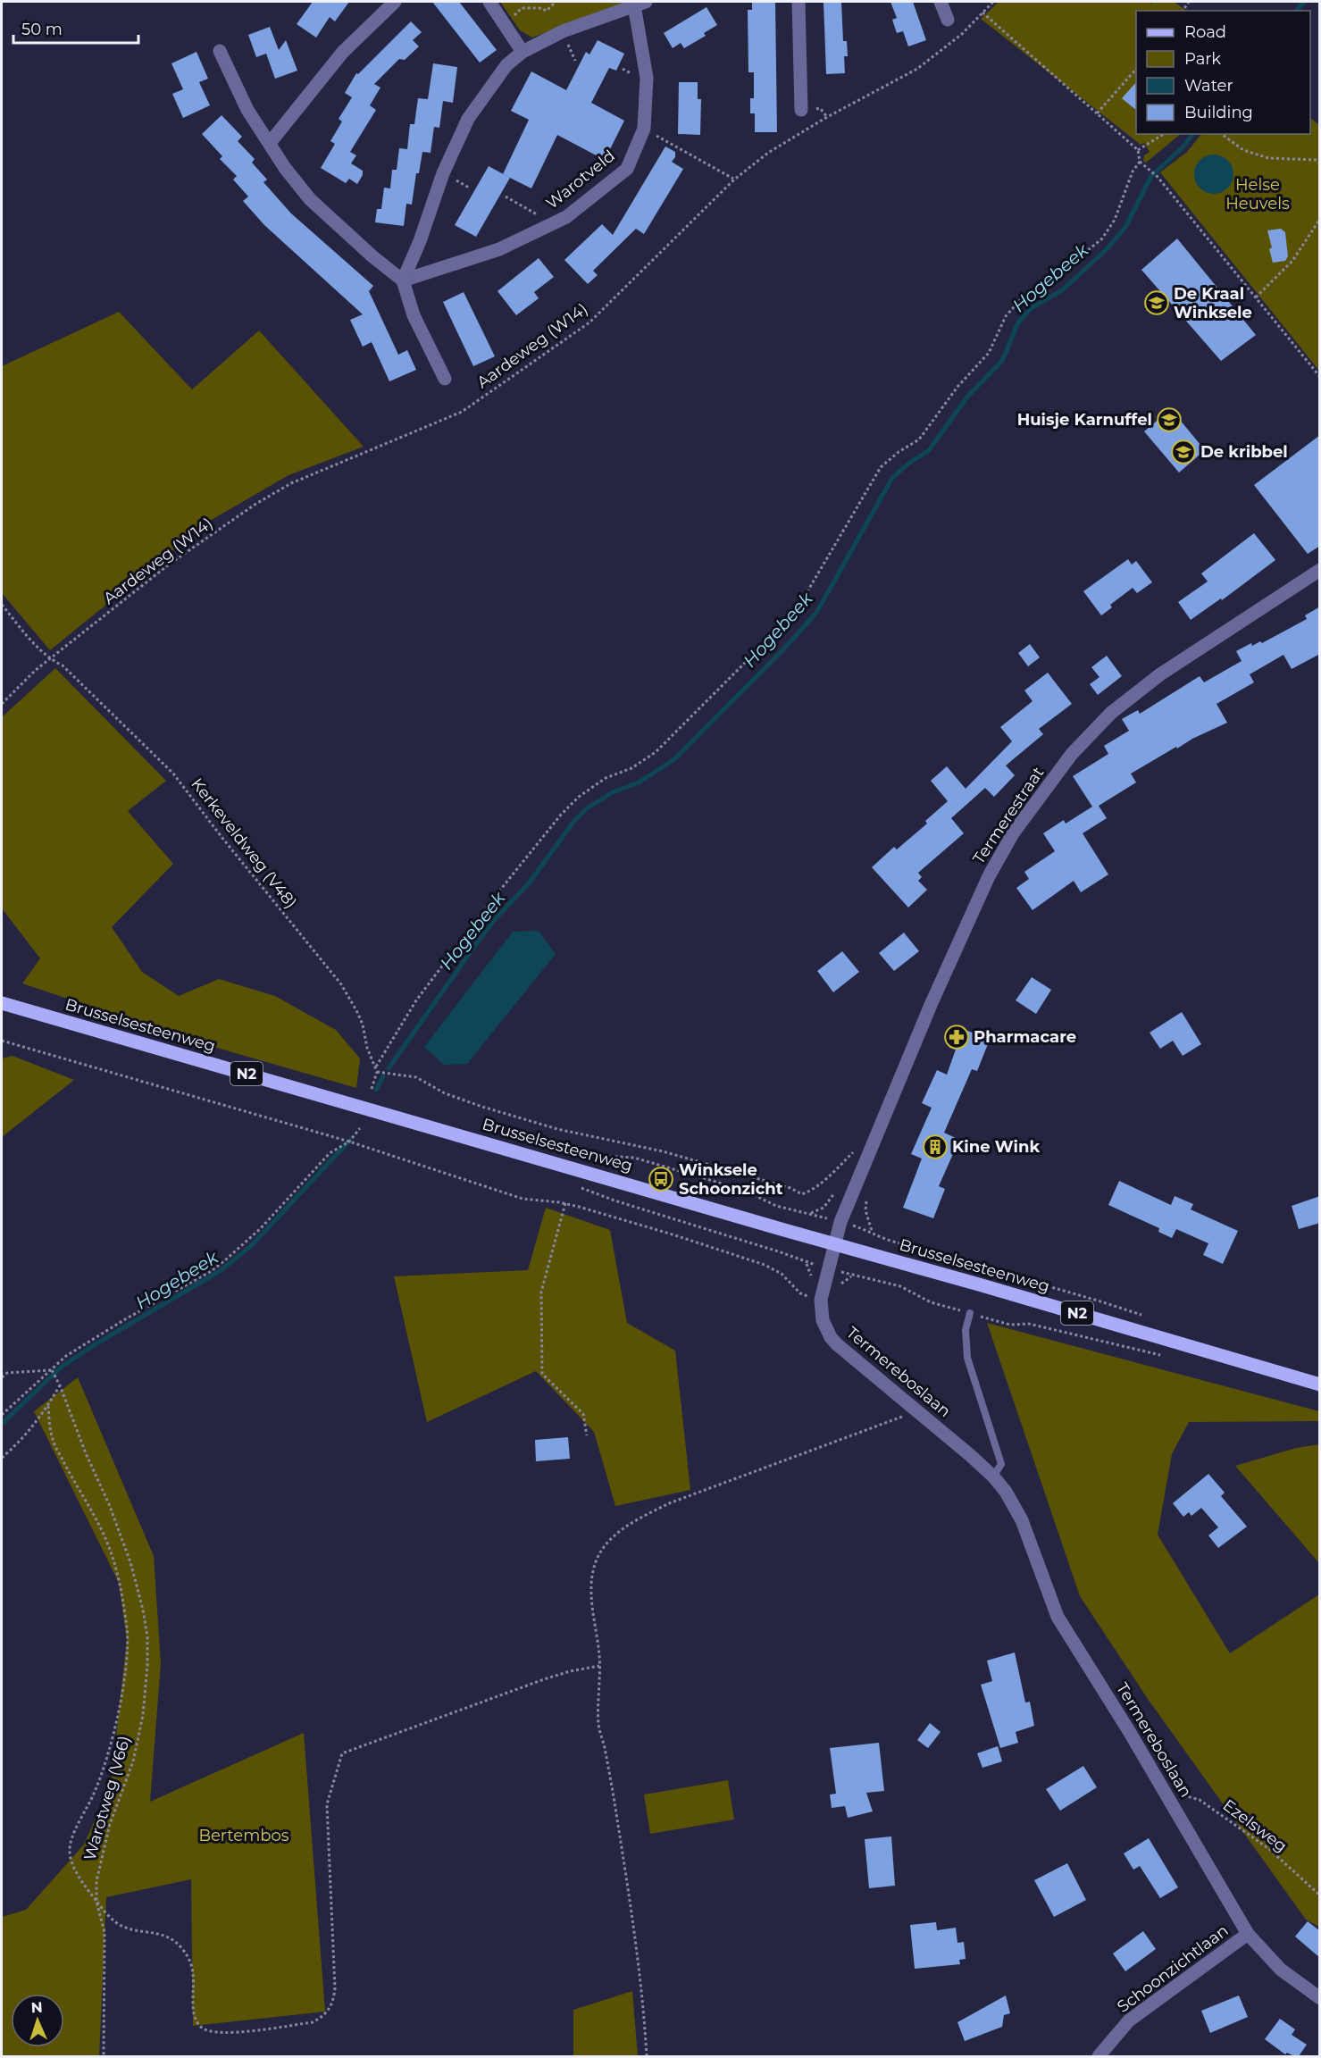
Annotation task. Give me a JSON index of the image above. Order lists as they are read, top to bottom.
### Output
{
  "streets": {
    "main road": ["Brusselsesteenweg", "N2"],
    "street": [
      "Warotveld",
      "Termerestraat",
      "Termereboslaan",
      "Schoonzichtlaan"
    ],
    "path": [
      "Aardeweg (W14)",
      "Kerkeveldweg (V48)",
      "Warotweg (V66)",
      "Ezelsweg"
    ]
  },
  "crossings": [
    ["Aardeweg (W14)", "Kerkeveldweg (V48)"],
    ["Termerestraat", "Brusselsesteenweg"],
    ["Termerestraat", "Termereboslaan"],
    ["Brusselsesteenweg", "Termereboslaan"],
    ["Termereboslaan", "Ezelsweg"],
    ["Termereboslaan", "Schoonzichtlaan"]
  ],
  "water": ["Hogebeek"],
  "parks": ["Helse Heuvels", "Bertembos"],
  "places": {
    "school or university": ["De Kraal Winksele", "Huisje Karnuffel", "De kribbel"],
    "pharmacy": ["Pharmacare"],
    "building": ["Kine Wink"],
    "bus stop": ["Winksele Schoonzicht"]
  },
  "legend": [
    "Road",
    "Park",
    "Water",
    "Building"
  ],
  "scale_bar": "50 m",
  "north": "top"
}
